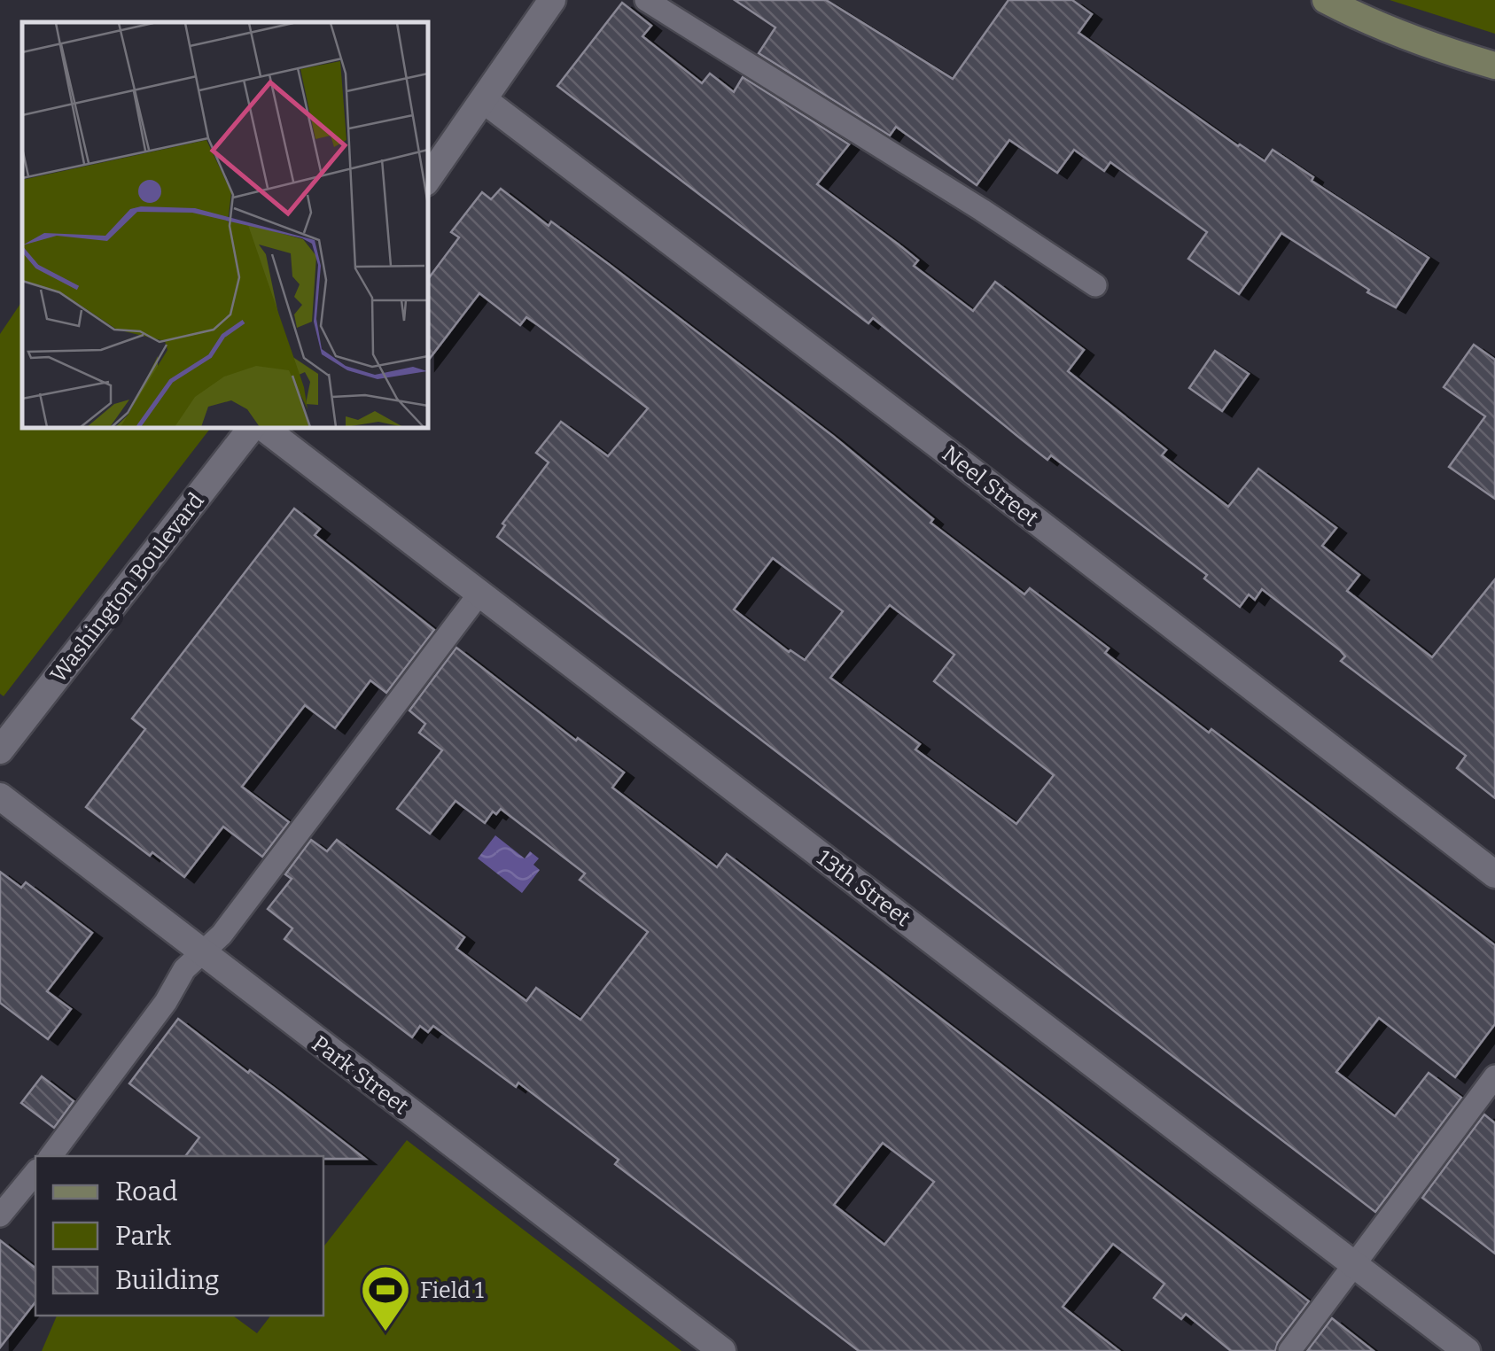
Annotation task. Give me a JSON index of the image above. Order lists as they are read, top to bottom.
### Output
{
  "streets": {
    "street": [
      "Neel Street",
      "Washington Boulevard",
      "13th Street",
      "Park Street"
    ]
  },
  "places": {
    "sports": ["Field 1"]
  },
  "legend": ["Road", "Park", "Building"]
}
